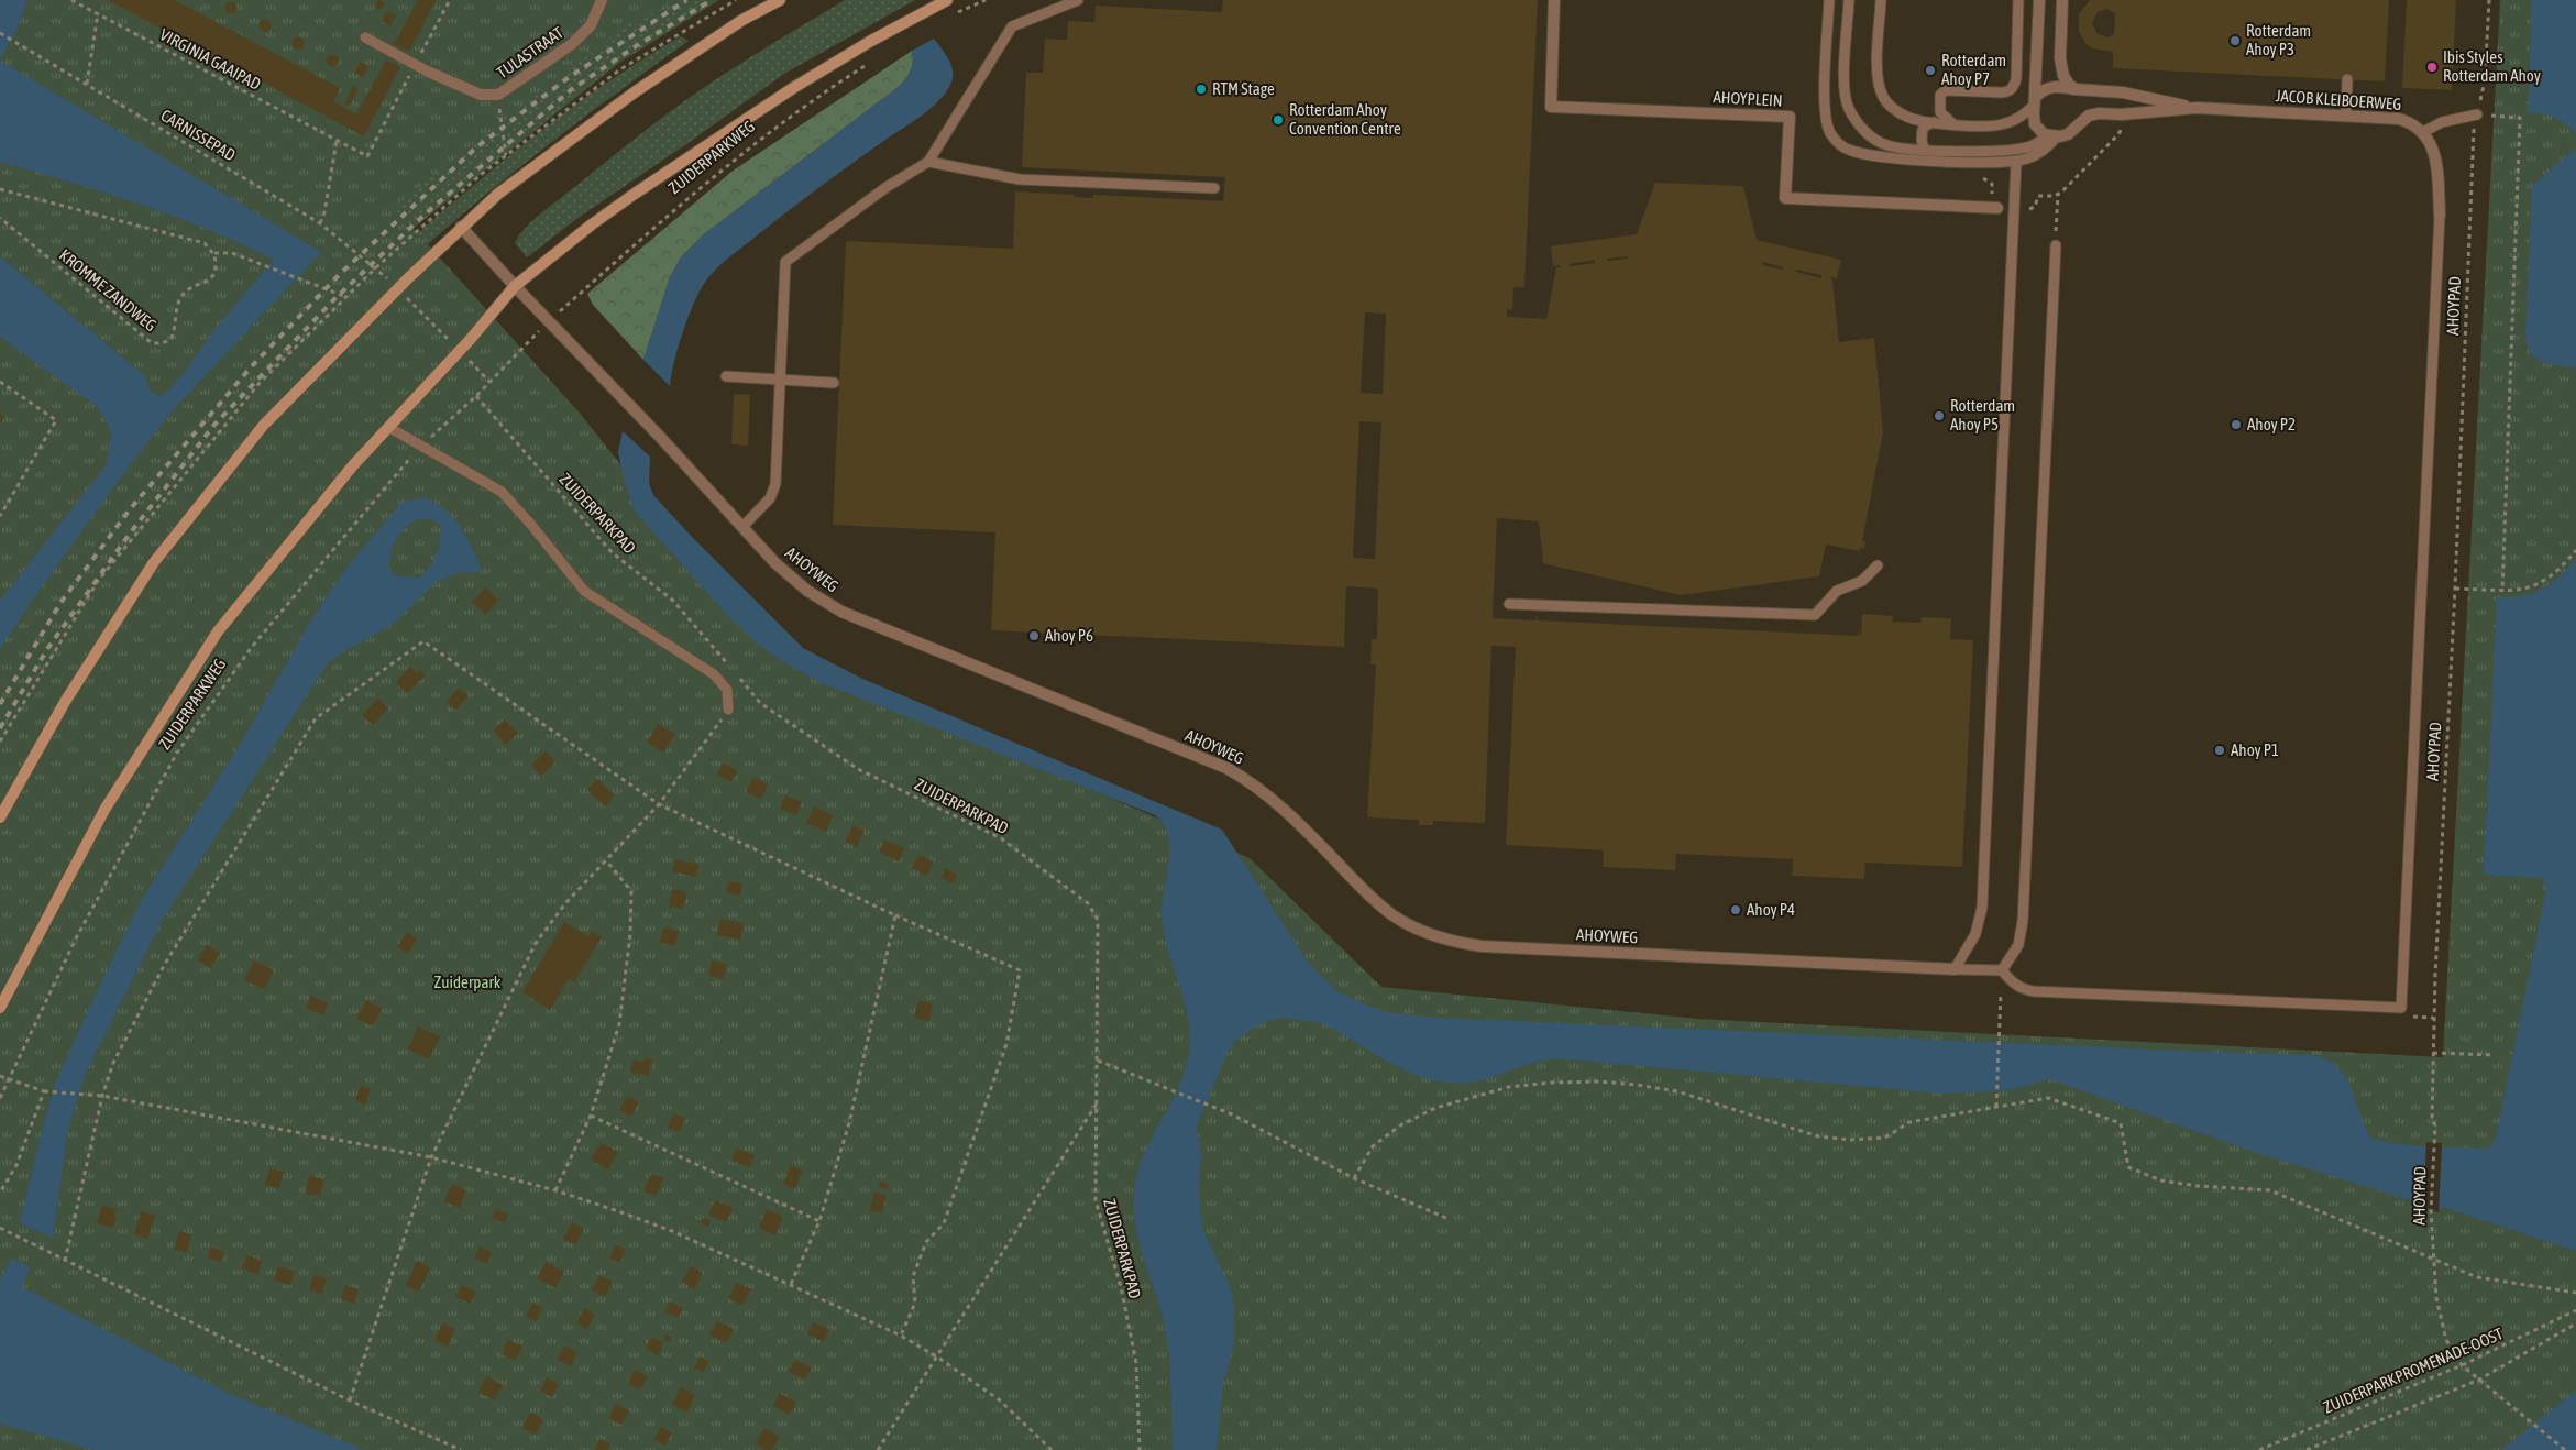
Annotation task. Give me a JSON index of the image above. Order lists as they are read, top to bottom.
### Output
{
  "streets": {
    "main road": ["ZUIDERPARKWEG"],
    "street": [
      "TULASTRAAT",
      "AHOYPLEIN",
      "JACOB KLEIBOERWEG",
      "AHOYWEG"
    ],
    "path": [
      "VIRGINIA GAAIPAD",
      "CARNISSEPAD",
      "KROMME ZANDWEG",
      "AHOYPAD",
      "ZUIDERPARKPAD",
      "ZUIDERPARKPROMENADE-OOST"
    ]
  },
  "crossings": [
    ["ZUIDERPARKWEG", "ZUIDERPARKPAD"],
    ["ZUIDERPARKWEG", "AHOYWEG"],
    ["AHOYPAD", "ZUIDERPARKPROMENADE-OOST"]
  ],
  "parks": ["Zuiderpark"],
  "places": [
    "Rotterdam Ahoy P3",
    "Ibis Styles Rotterdam Ahoy",
    "Rotterdam Ahoy P7",
    "RTM Stage",
    "Rotterdam Ahoy Convention Centre",
    "Rotterdam Ahoy P5",
    "Ahoy P2",
    "Ahoy P6",
    "Ahoy P1",
    "Ahoy P4"
  ]
}
